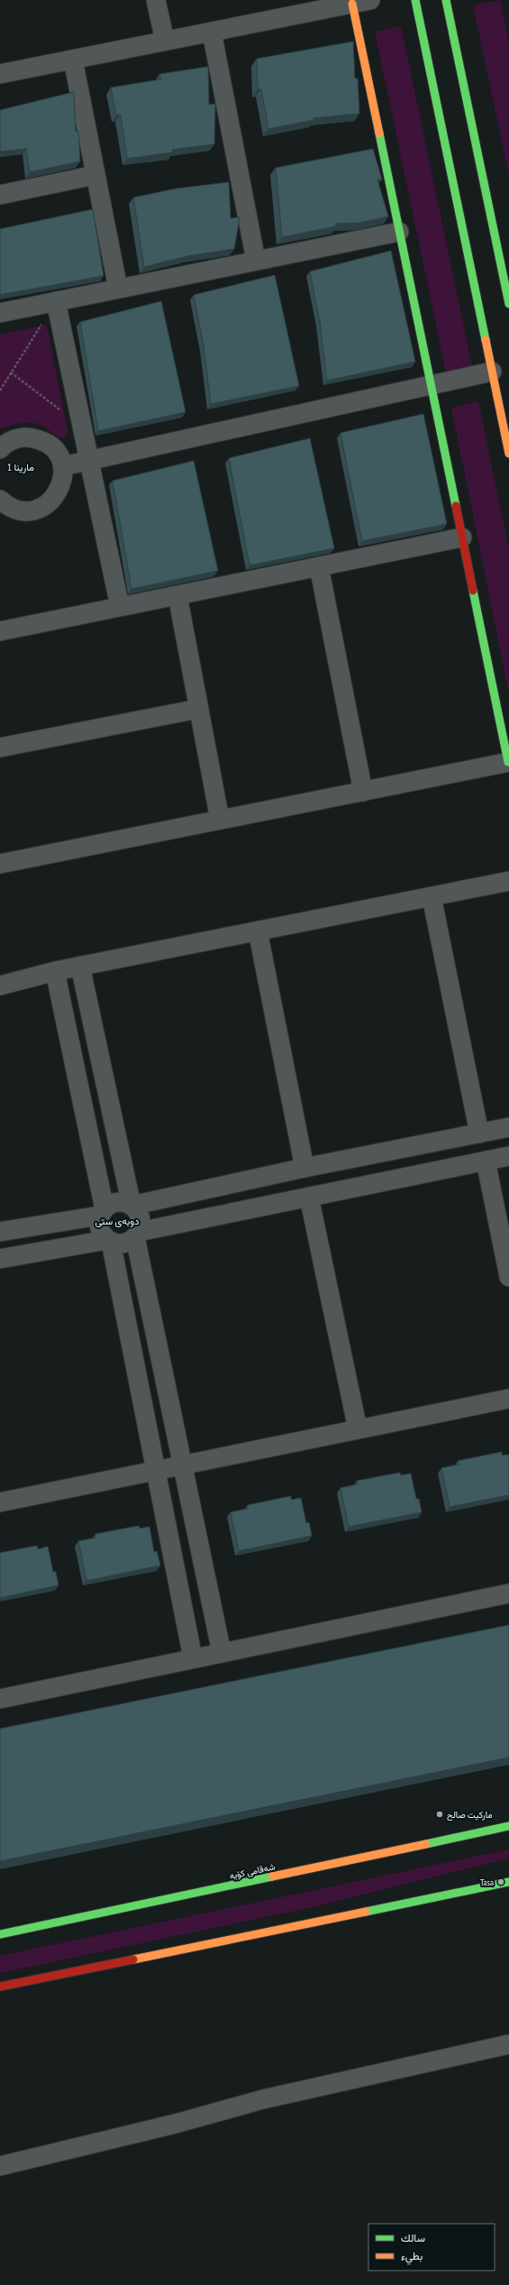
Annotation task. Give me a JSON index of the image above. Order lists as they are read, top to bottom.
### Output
{
  "streets": {
    "main road": ["شەقامی کۆیە"]
  },
  "districts": ["مارینا 1", "دوبه‌ی ستی"],
  "places": ["ماركيت صالح", "Tasa"],
  "legend": ["سالك", "بطيء"]
}
